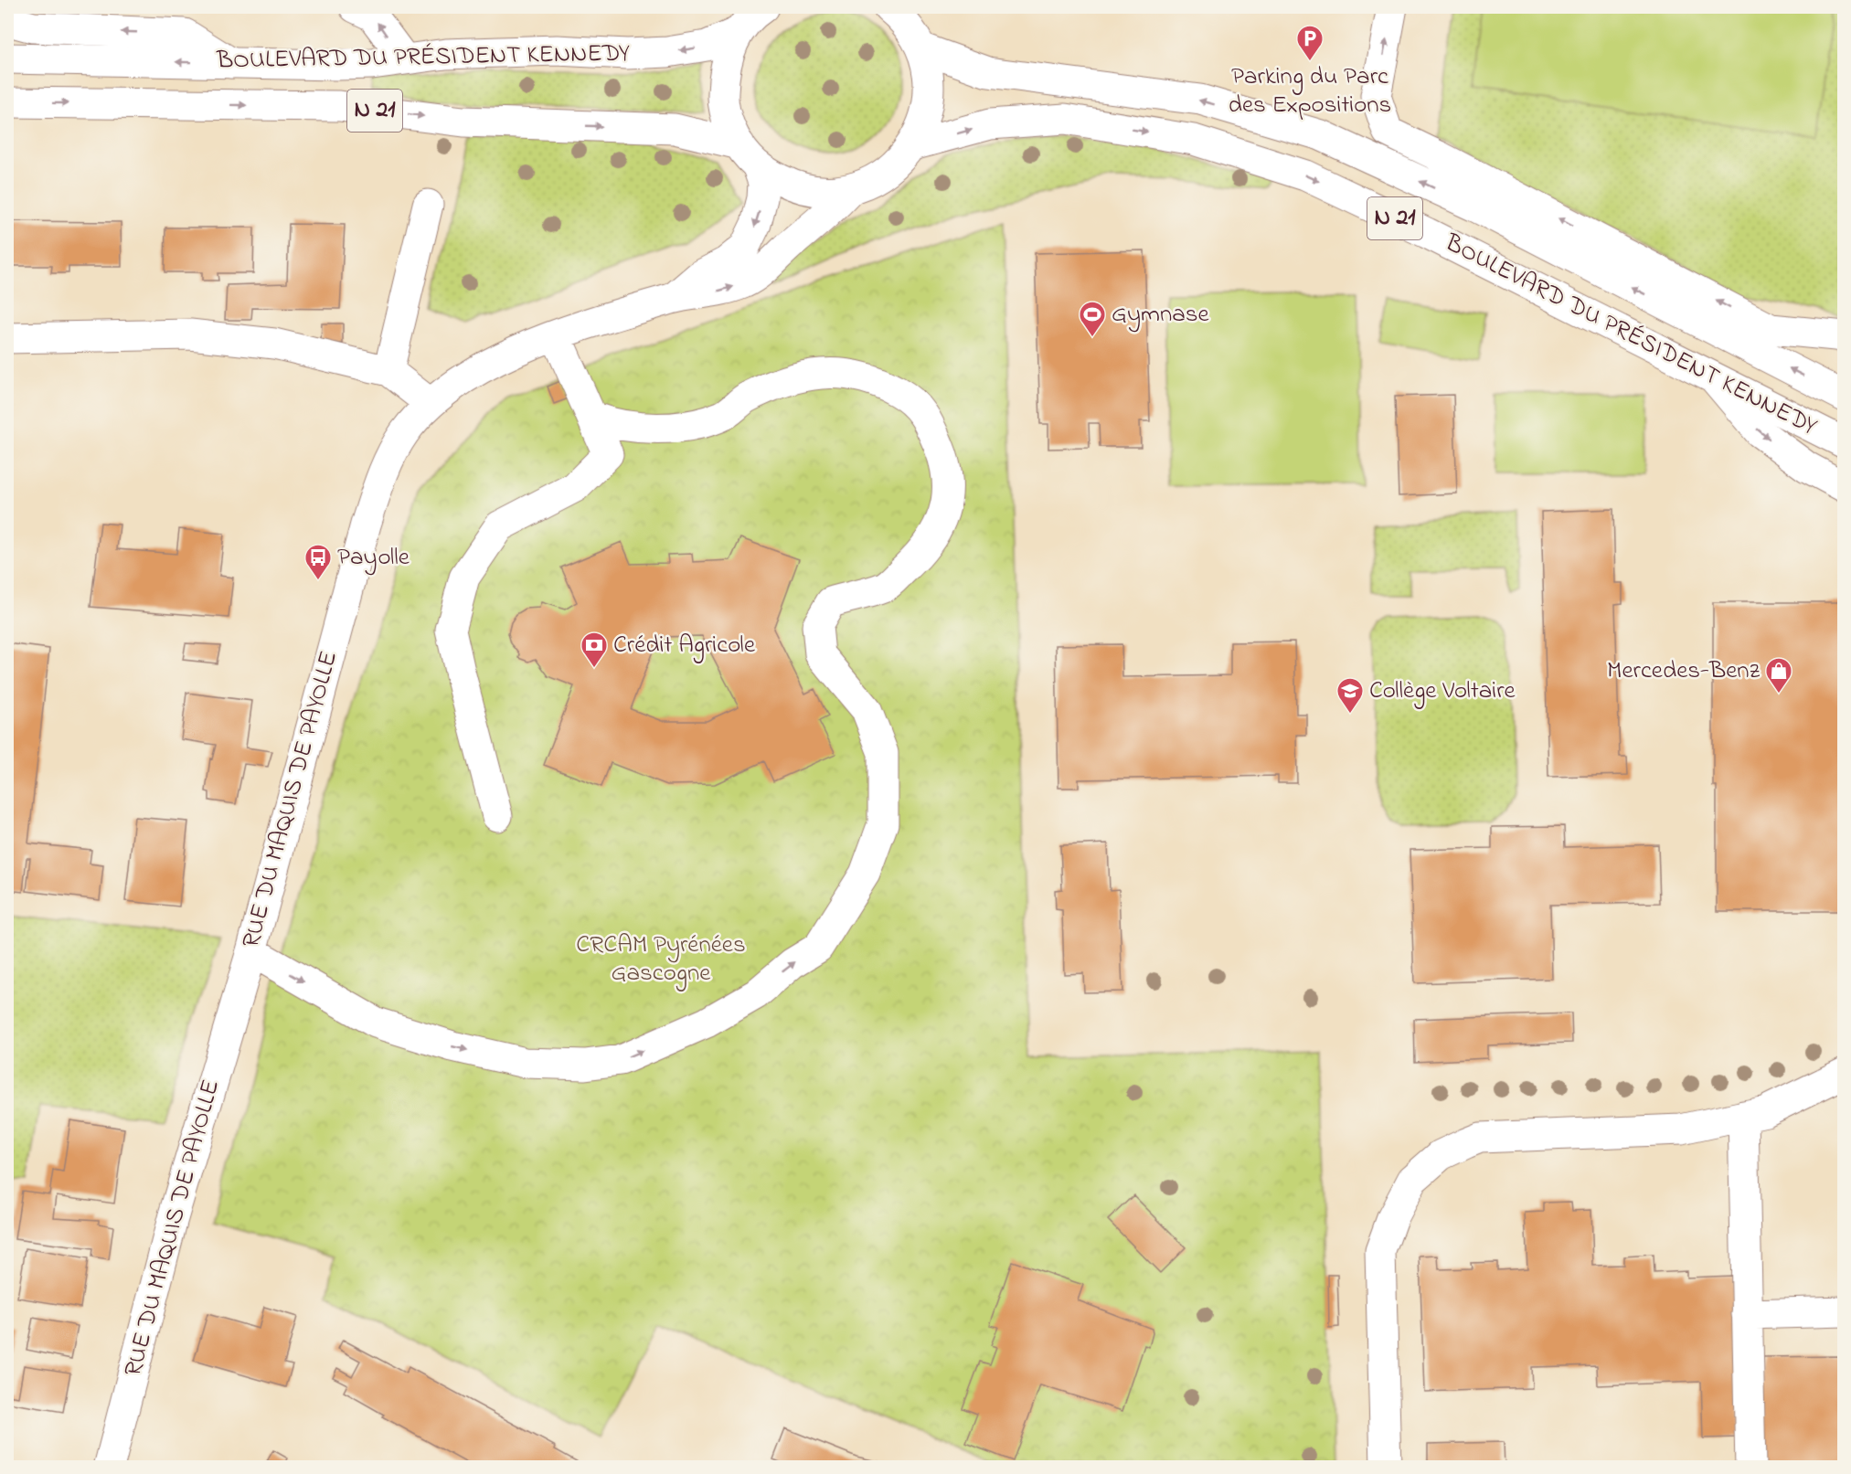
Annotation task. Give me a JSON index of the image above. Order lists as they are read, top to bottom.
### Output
{
  "streets": {
    "main road": ["BOULEVARD DU PRÉSIDENT KENNEDY", "N 21", "RUE DU MAQUIS DE PAYOLLE"]
  },
  "parks": ["CRCAM Pyrénées Gascogne"],
  "places": {
    "parking": ["Parking du Parc des Expositions"],
    "sports": ["Gymnase"],
    "bus stop": ["Payolle"],
    "bank": ["Crédit Agricole"],
    "shop": ["Mercedes-Benz"],
    "school or university": ["Collège Voltaire"]
  }
}
